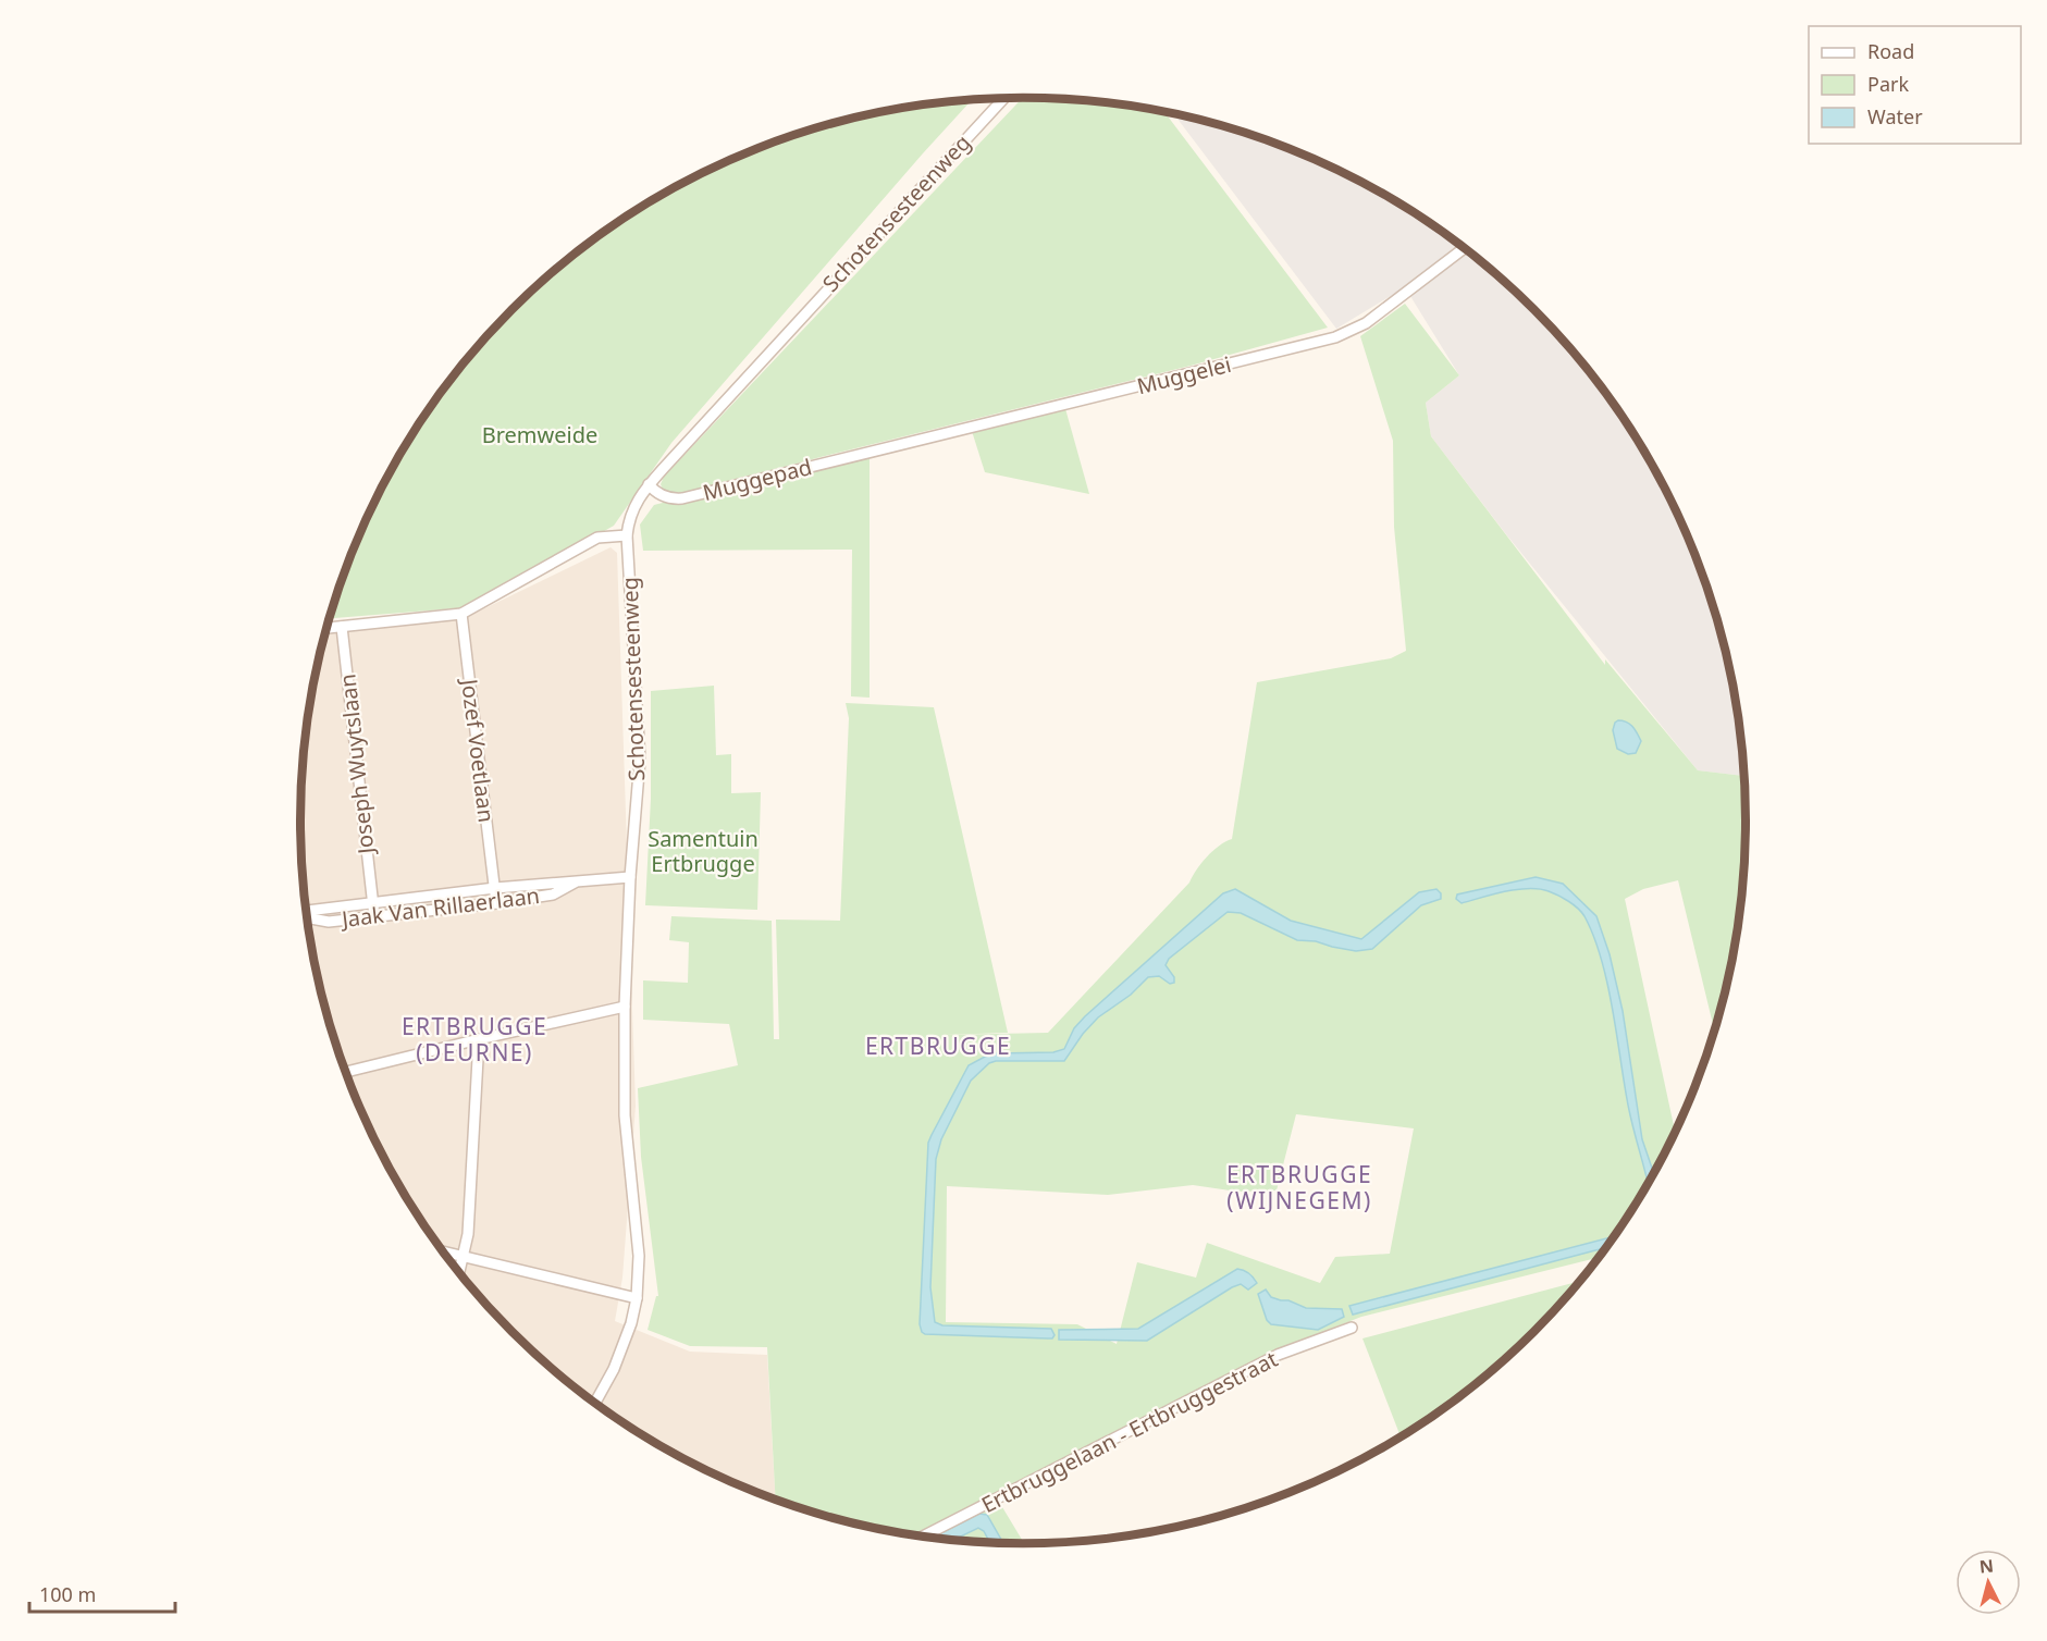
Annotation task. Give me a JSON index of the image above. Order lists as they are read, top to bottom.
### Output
{
  "streets": {
    "street": [
      "Schotensesteenweg",
      "Muggelei",
      "Muggepad",
      "Jozef Voetlaan",
      "Joseph Wuytslaan",
      "Jaak Van Rillaerlaan",
      "Ertbruggelaan - Ertbruggestraat"
    ]
  },
  "crossings": [
    ["Schotensesteenweg", "Muggepad"],
    ["Schotensesteenweg", "Jaak Van Rillaerlaan"],
    ["Muggelei", "Muggepad"],
    ["Jozef Voetlaan", "Jaak Van Rillaerlaan"],
    ["Joseph Wuytslaan", "Jaak Van Rillaerlaan"]
  ],
  "districts": ["ERTBRUGGE (DEURNE)", "ERTBRUGGE", "ERTBRUGGE (WIJNEGEM)"],
  "parks": ["Bremweide", "Samentuin Ertbrugge"],
  "legend": ["Road", "Park", "Water"],
  "scale_bar": "100 m",
  "north": "top"
}
